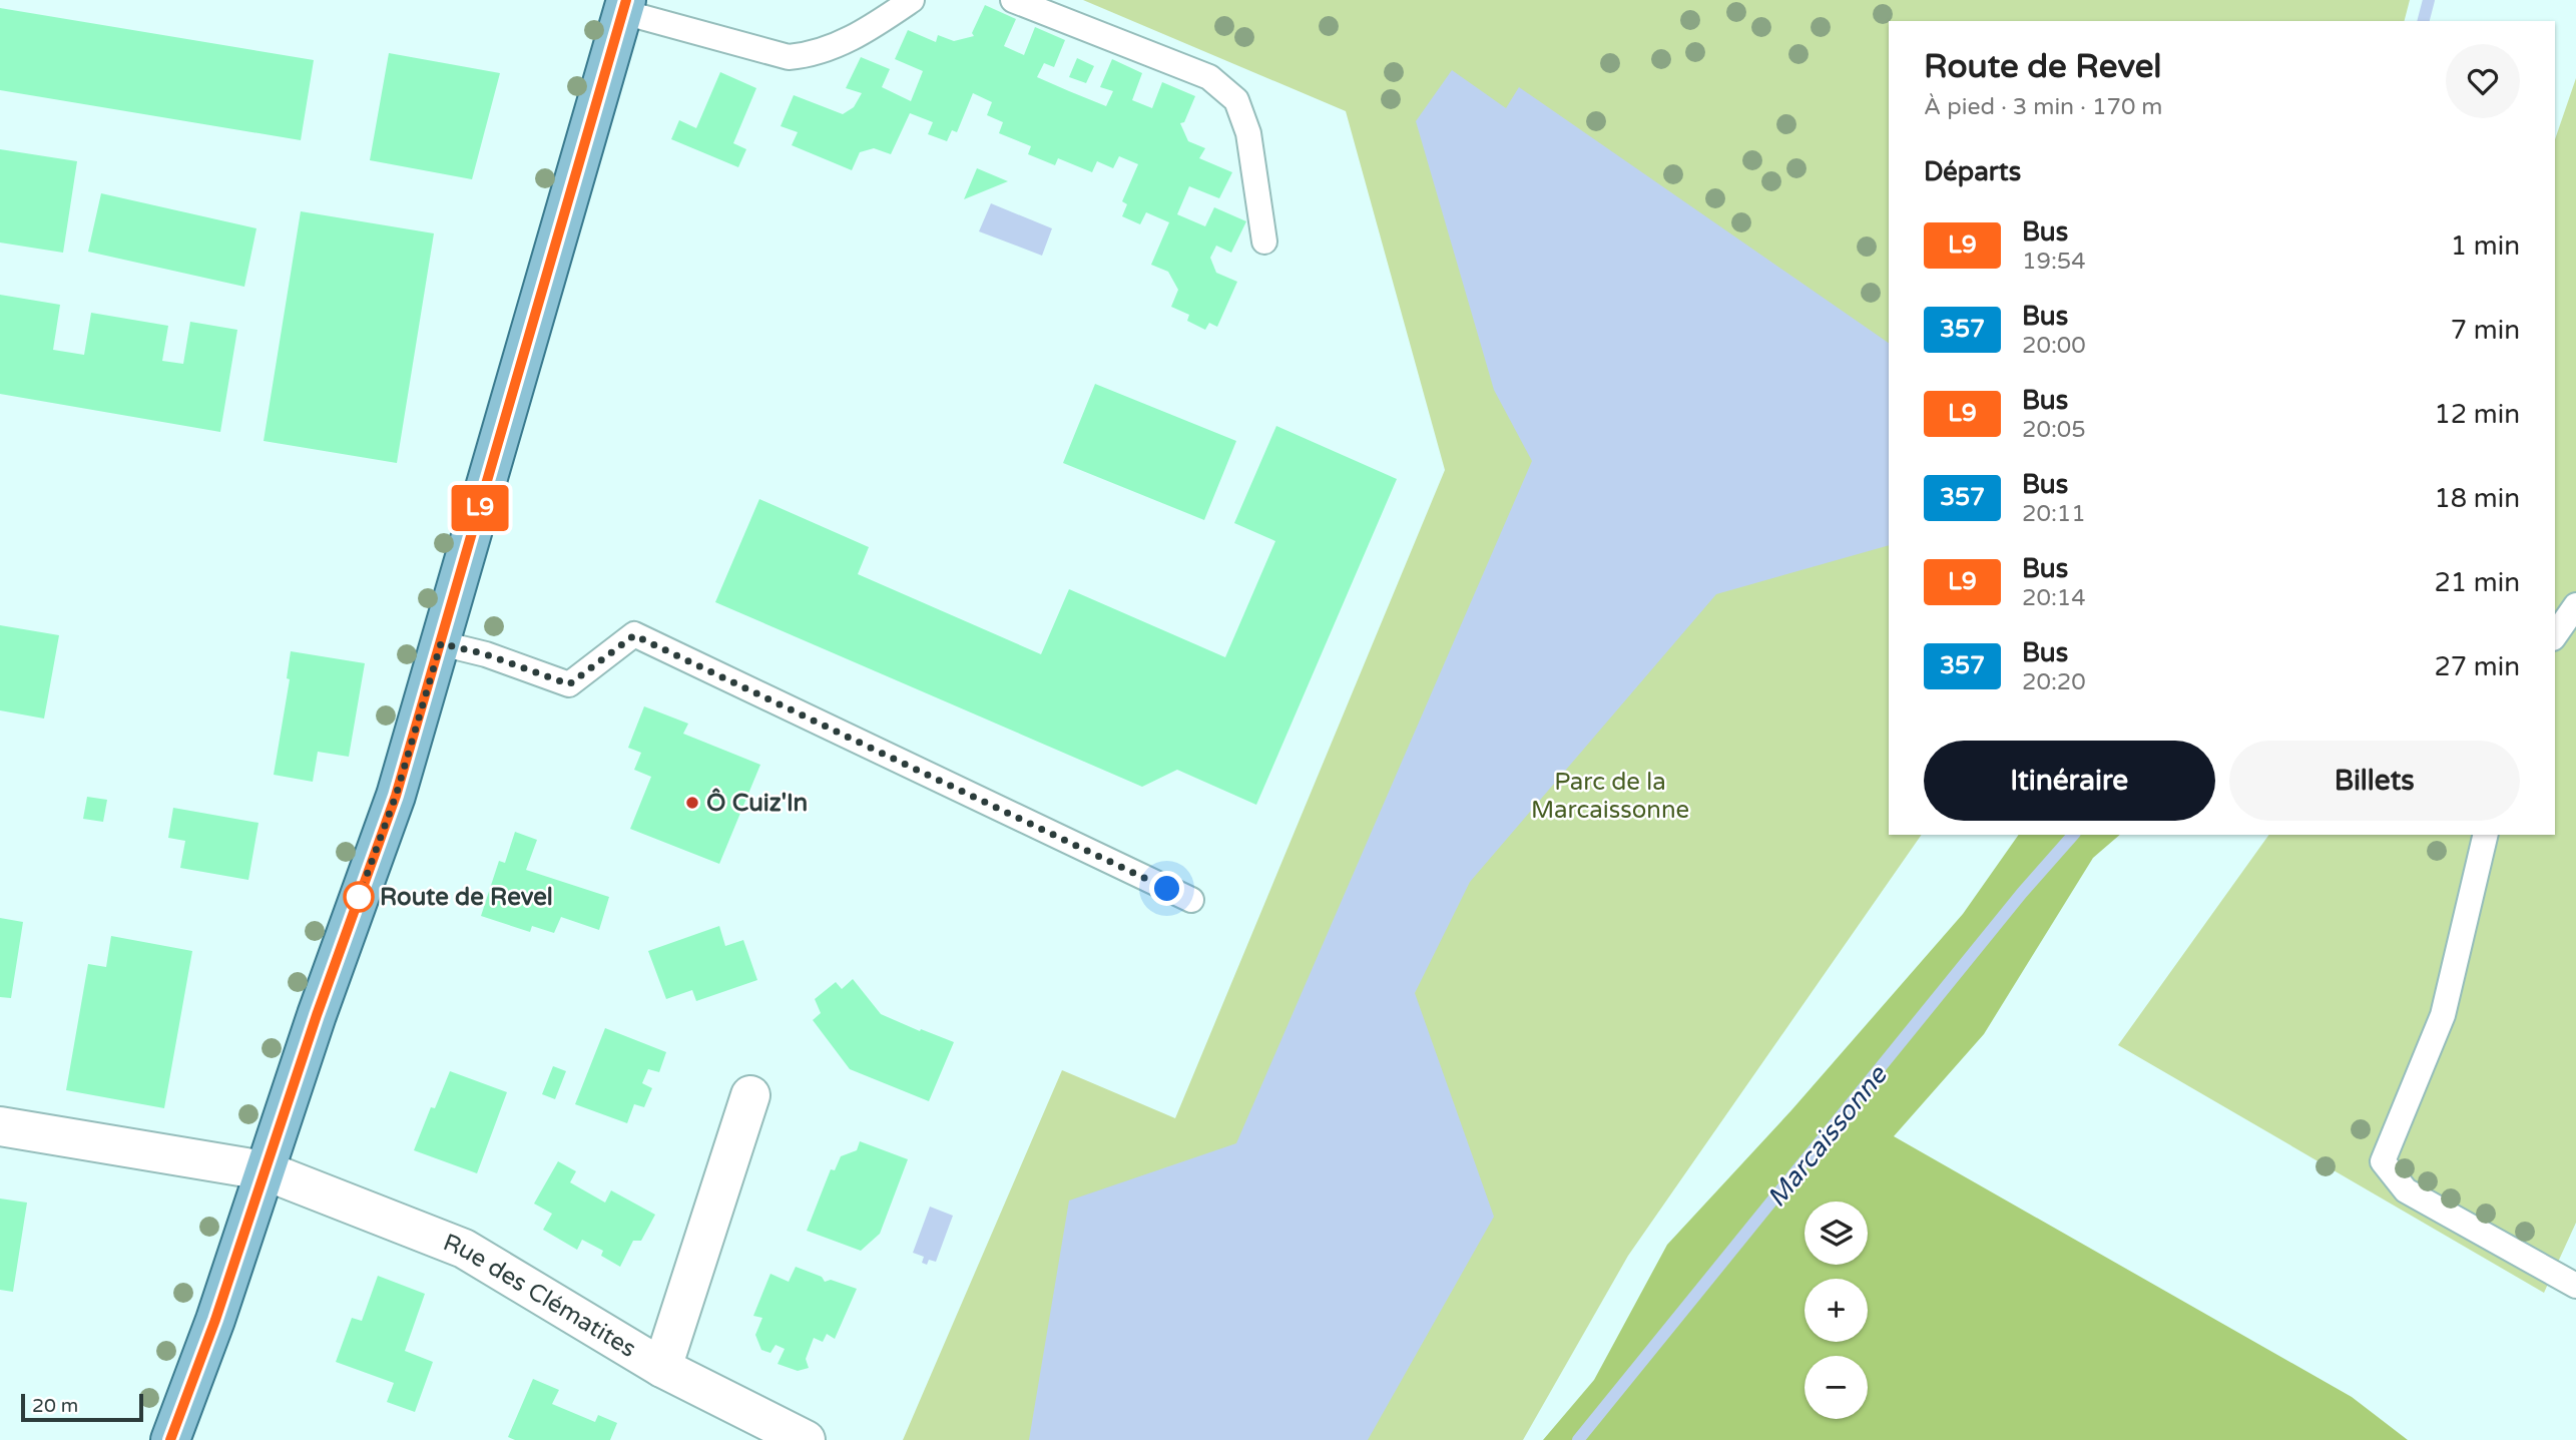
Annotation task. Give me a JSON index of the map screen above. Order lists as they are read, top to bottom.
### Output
{
  "streets": {
    "street": ["Rue des Clématites"]
  },
  "water": ["Marcaissonne"],
  "parks": ["Parc de la Marcaissonne"],
  "places": ["Ô Cuiz'In", "Route de Revel"],
  "lines": ["bus line L9"],
  "scale_bar": "20 m",
  "page": {
    "on_map": "L9",
    "heading": [
      ["Route de Revel", "À pied · 3 min · 170 m"],
      "Départs"
    ],
    "list": [
      {
        "mark": "L9",
        "name": "Bus",
        "note": "19:54",
        "value": "1 min"
      },
      {
        "mark": "357",
        "name": "Bus",
        "note": "20:00",
        "value": "7 min"
      },
      {
        "mark": "L9",
        "name": "Bus",
        "note": "20:05",
        "value": "12 min"
      },
      {
        "mark": "357",
        "name": "Bus",
        "note": "20:11",
        "value": "18 min"
      },
      {
        "mark": "L9",
        "name": "Bus",
        "note": "20:14",
        "value": "21 min"
      },
      {
        "mark": "357",
        "name": "Bus",
        "note": "20:20",
        "value": "27 min"
      }
    ],
    "buttons": ["Itinéraire", "Billets"],
    "map_buttons": ["+", "−"],
    "scale": "20 m"
  }
}
